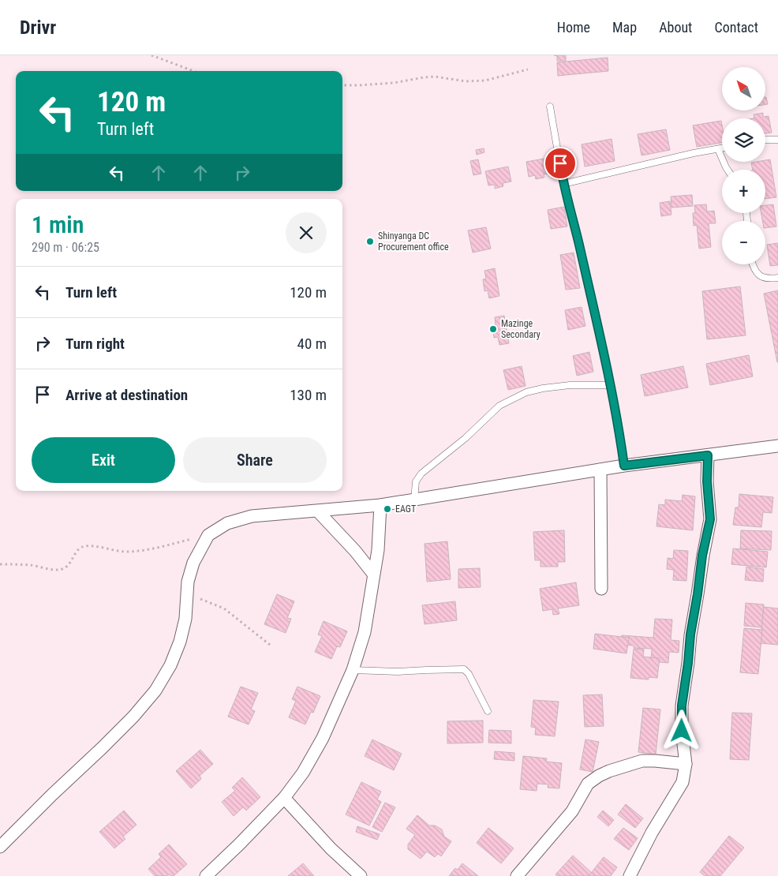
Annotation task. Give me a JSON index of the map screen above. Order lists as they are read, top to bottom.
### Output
{
  "places": ["Shinyanga DC Procurement office", "Mazinge Secondary", "EAGT"],
  "north": "top left",
  "page": {
    "header": "Drivr",
    "nav": [
      "Home",
      "Map",
      "About",
      "Contact"
    ],
    "map_buttons": ["+", "−"],
    "turn": ["120 m", "Turn left"],
    "heading": ["1 min", "290 m · 06:25"],
    "list": [
      {
        "name": "Turn left",
        "value": "120 m"
      },
      {
        "name": "Turn right",
        "value": "40 m"
      },
      {
        "name": "Arrive at destination",
        "value": "130 m"
      }
    ],
    "buttons": ["Exit", "Share"]
  }
}
